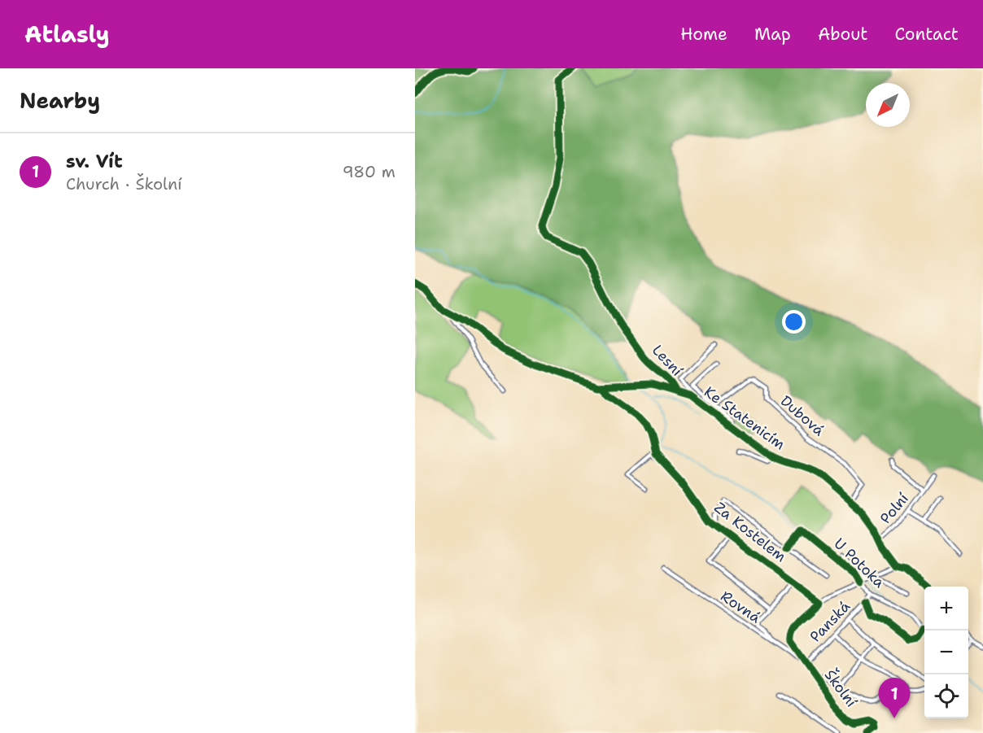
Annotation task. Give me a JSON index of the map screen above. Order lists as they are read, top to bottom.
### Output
{
  "streets": {
    "street": [
      "Lesní",
      "Dubová",
      "Ke Statenicím",
      "Polní",
      "Za Kostelem",
      "U Potoka",
      "Rovná",
      "Panská",
      "Školní"
    ]
  },
  "crossings": [
    ["Lesní", "Ke Statenicím"],
    ["Dubová", "Ke Statenicím"],
    ["Ke Statenicím", "Polní"],
    ["Ke Statenicím", "Za Kostelem"],
    ["Za Kostelem", "Školní"],
    ["U Potoka", "Panská"],
    ["Rovná", "Panská"],
    ["Rovná", "Školní"],
    ["Panská", "Školní"]
  ],
  "north": "bottom left",
  "page": {
    "header": "Atlasly",
    "nav": [
      "Home",
      "Map",
      "About",
      "Contact"
    ],
    "heading": "Nearby",
    "list": [
      {
        "mark": "1",
        "name": "sv. Vít",
        "note": "Church · Školní",
        "value": "980 m"
      }
    ],
    "map_buttons": ["+", "−"],
    "pins": "1"
  }
}
